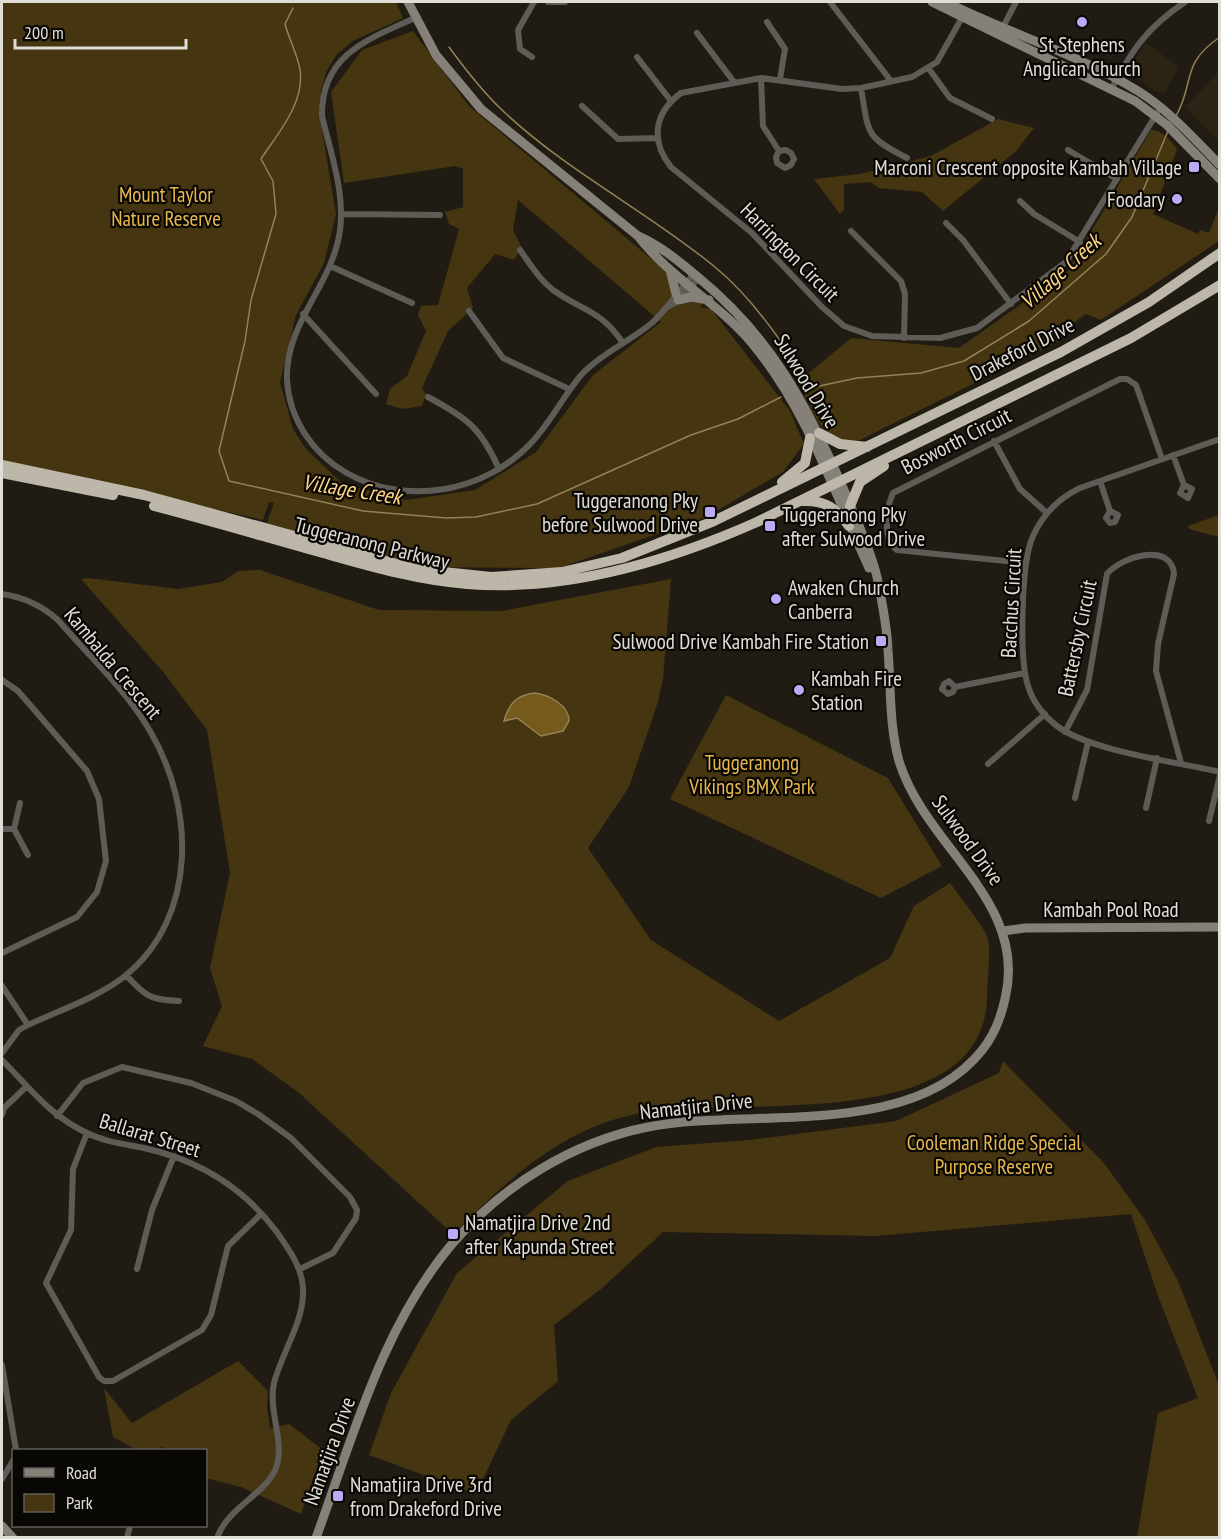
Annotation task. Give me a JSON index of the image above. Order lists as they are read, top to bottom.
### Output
{
  "streets": {
    "highway": ["Drakeford Drive", "Tuggeranong Parkway"],
    "main road": ["Sulwood Drive", "Kambah Pool Road", "Namatjira Drive"],
    "street": [
      "Harrington Circuit",
      "Bosworth Circuit",
      "Bacchus Circuit",
      "Battersby Circuit",
      "Kambalda Crescent",
      "Ballarat Street"
    ]
  },
  "crossings": [
    ["Drakeford Drive", "Sulwood Drive"],
    ["Drakeford Drive", "Tuggeranong Parkway"],
    ["Sulwood Drive", "Tuggeranong Parkway"],
    ["Sulwood Drive", "Kambah Pool Road"],
    ["Sulwood Drive", "Namatjira Drive"],
    ["Bosworth Circuit", "Bacchus Circuit"],
    ["Bacchus Circuit", "Battersby Circuit"],
    ["Kambah Pool Road", "Namatjira Drive"]
  ],
  "water": ["Village Creek"],
  "parks": ["Mount Taylor Nature Reserve", "Tuggeranong Vikings BMX Park", "Cooleman Ridge Special Purpose Reserve"],
  "places": {
    "other": [
      "St Stephens Anglican Church",
      "Foodary",
      "Awaken Church Canberra",
      "Kambah Fire Station"
    ],
    "transit": [
      "Marconi Crescent opposite Kambah Village",
      "Tuggeranong Pky before Sulwood Drive",
      "Tuggeranong Pky after Sulwood Drive",
      "Sulwood Drive Kambah Fire Station",
      "Namatjira Drive 2nd after Kapunda Street",
      "Namatjira Drive 3rd from Drakeford Drive"
    ]
  },
  "legend": ["Road", "Park"],
  "scale_bar": "200 m"
}
